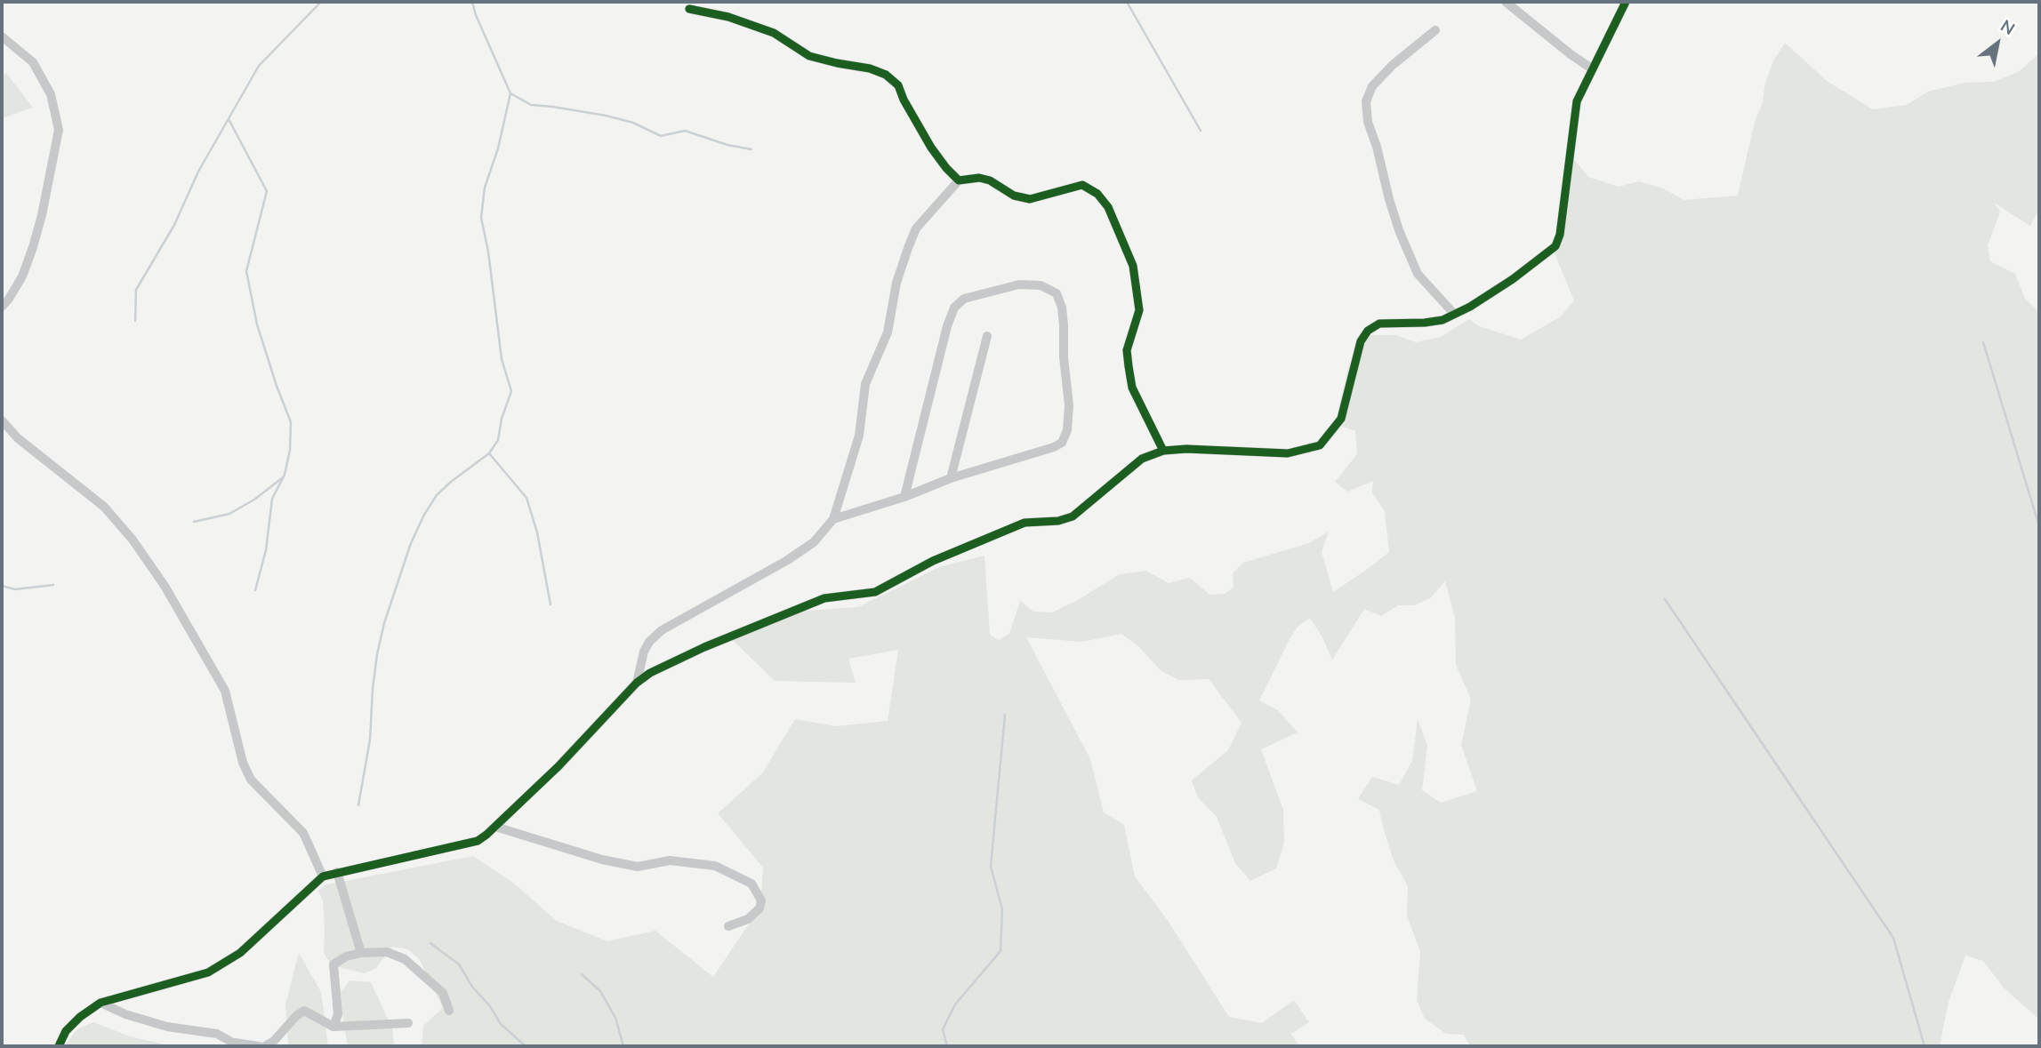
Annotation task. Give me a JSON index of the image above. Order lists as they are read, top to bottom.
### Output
{
  "north": "top right"
}
